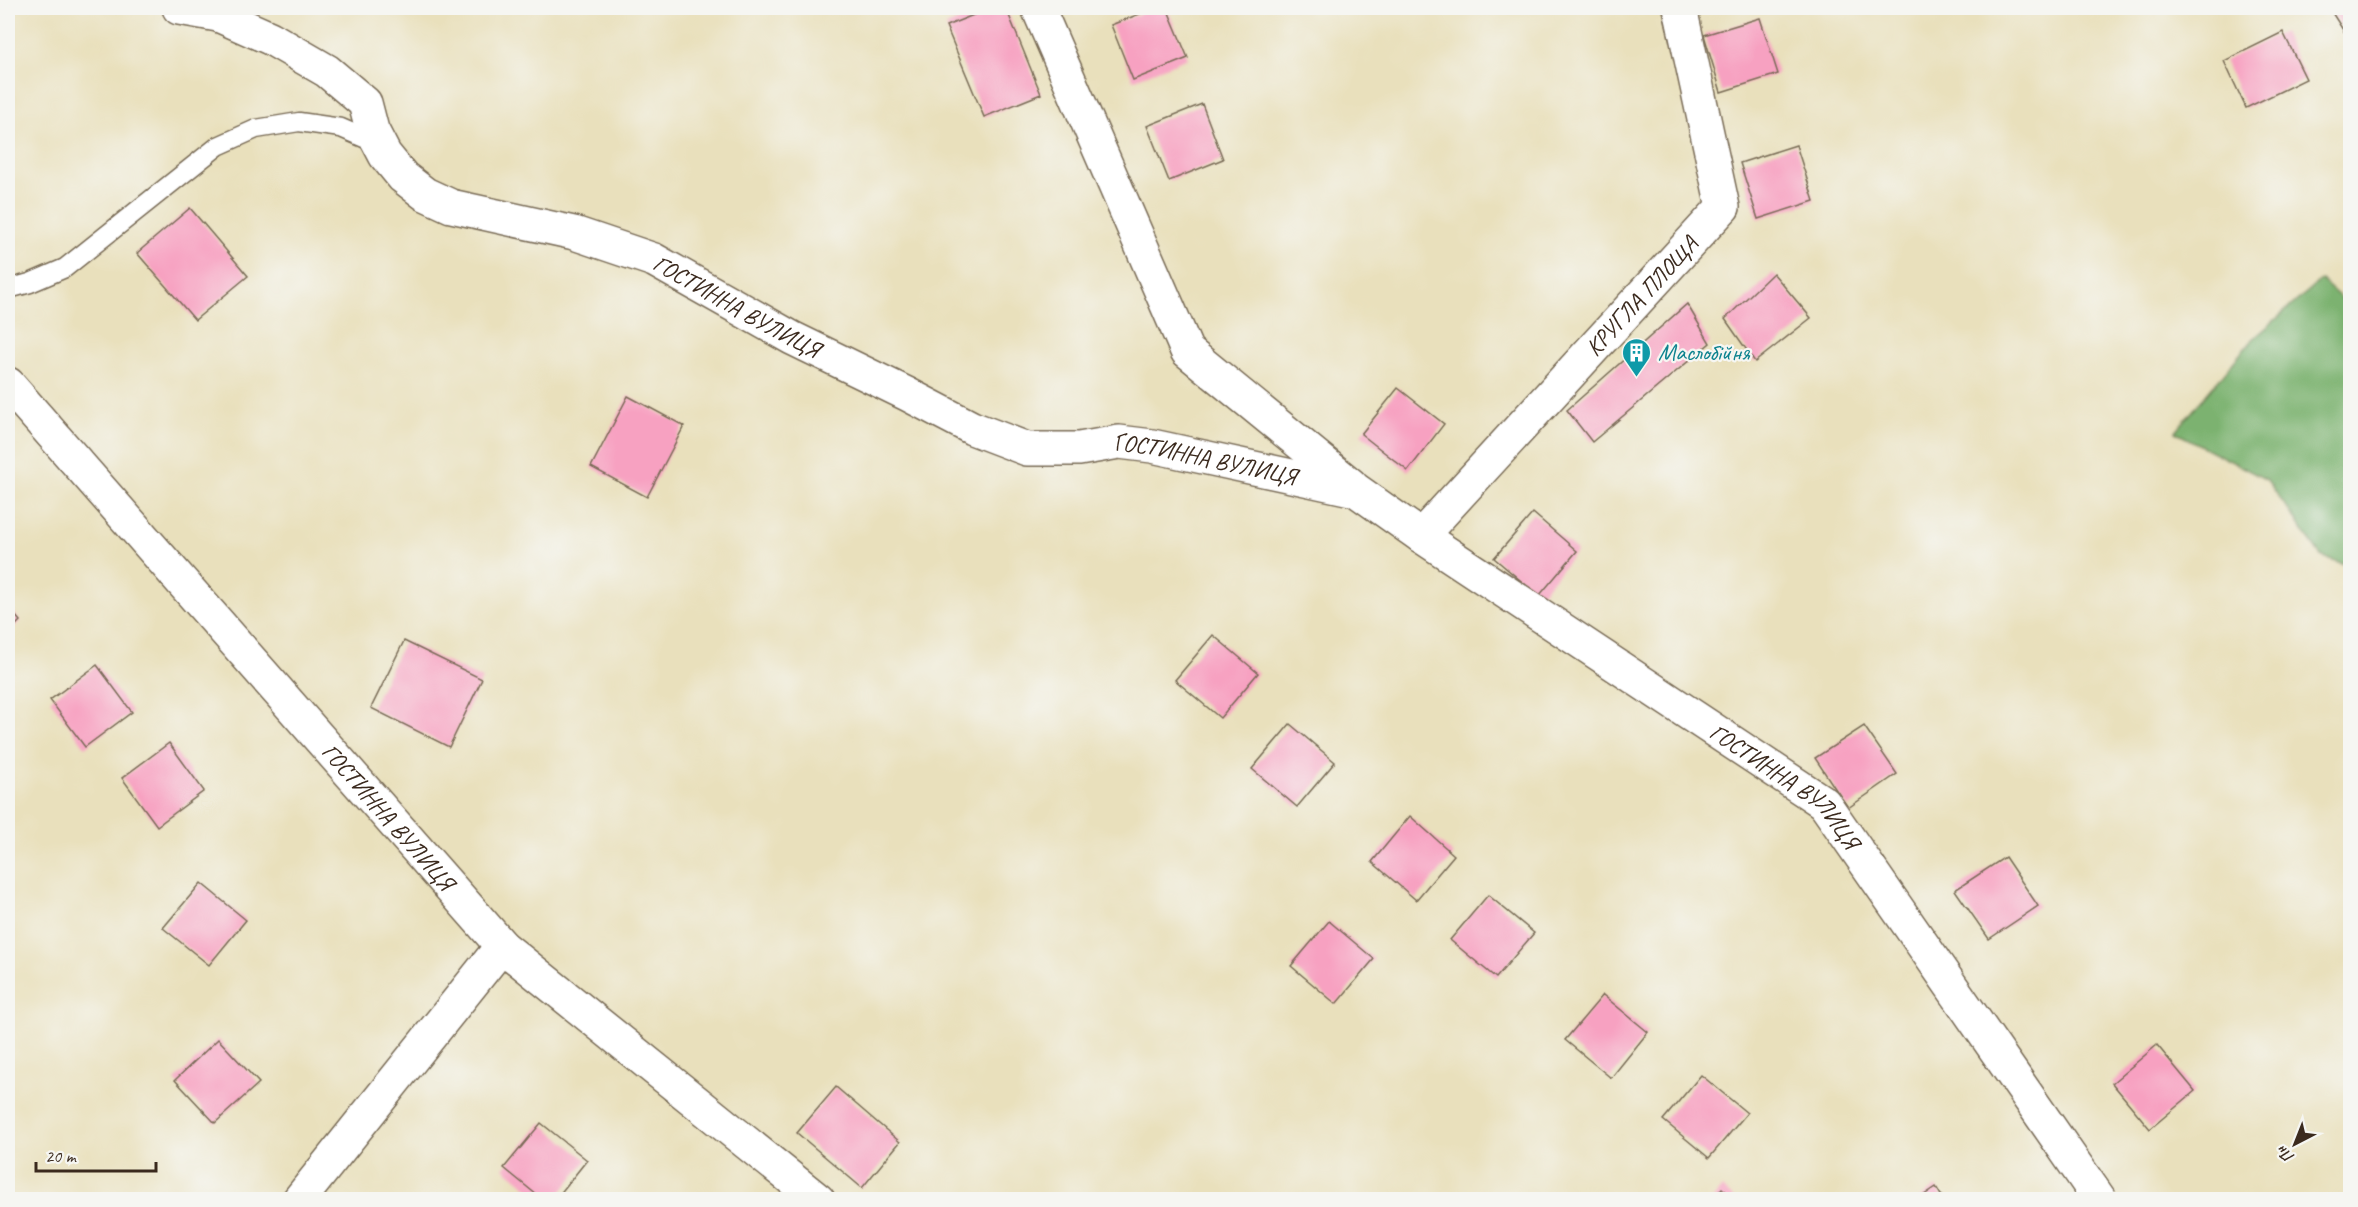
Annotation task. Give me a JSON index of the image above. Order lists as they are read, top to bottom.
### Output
{
  "streets": {
    "street": ["КРУГЛА ПЛОЩА", "ГОСТИННА ВУЛИЦЯ"]
  },
  "crossings": [
    ["КРУГЛА ПЛОЩА", "ГОСТИННА ВУЛИЦЯ"]
  ],
  "places": {
    "building": ["Маслобійня"]
  },
  "scale_bar": "20 m",
  "north": "bottom left"
}
